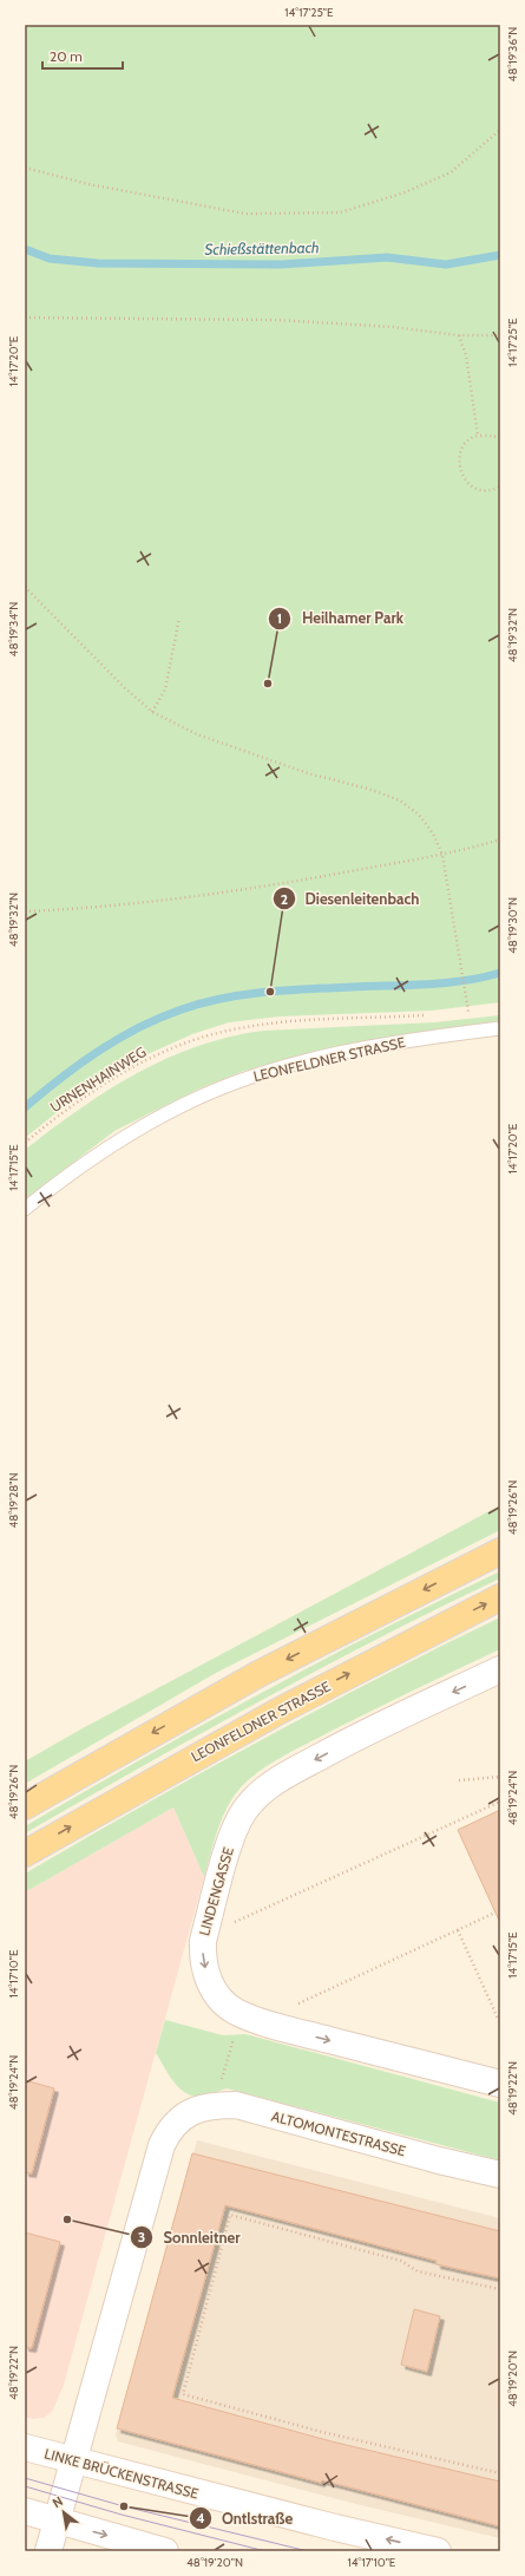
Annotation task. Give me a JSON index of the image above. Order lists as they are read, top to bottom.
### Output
{
  "streets": {
    "main road": ["LEONFELDNER STRASSE"],
    "street": ["LINDENGASSE", "ALTOMONTESTRASSE", "LINKE BRÜCKENSTRASSE"],
    "path": ["URNENHAINWEG"]
  },
  "crossings": [
    ["ALTOMONTESTRASSE", "LINKE BRÜCKENSTRASSE"]
  ],
  "one_way": ["LEONFELDNER STRASSE", "LINKE BRÜCKENSTRASSE"],
  "water": ["Schießstättenbach"],
  "places": [
    "Heilhamer Park",
    "Diesenleitenbach",
    "Sonnleitner",
    "Ontlstraße"
  ],
  "scale_bar": "20 m",
  "north": "top left",
  "coordinates": [
    "14°17'25\"E",
    "48°19'36\"N",
    "14°17'20\"E",
    "48°19'34\"N",
    "48°19'32\"N",
    "48°19'30\"N",
    "14°17'15\"E",
    "48°19'28\"N",
    "48°19'26\"N",
    "48°19'24\"N",
    "14°17'10\"E",
    "48°19'22\"N",
    "48°19'20\"N"
  ]
}
